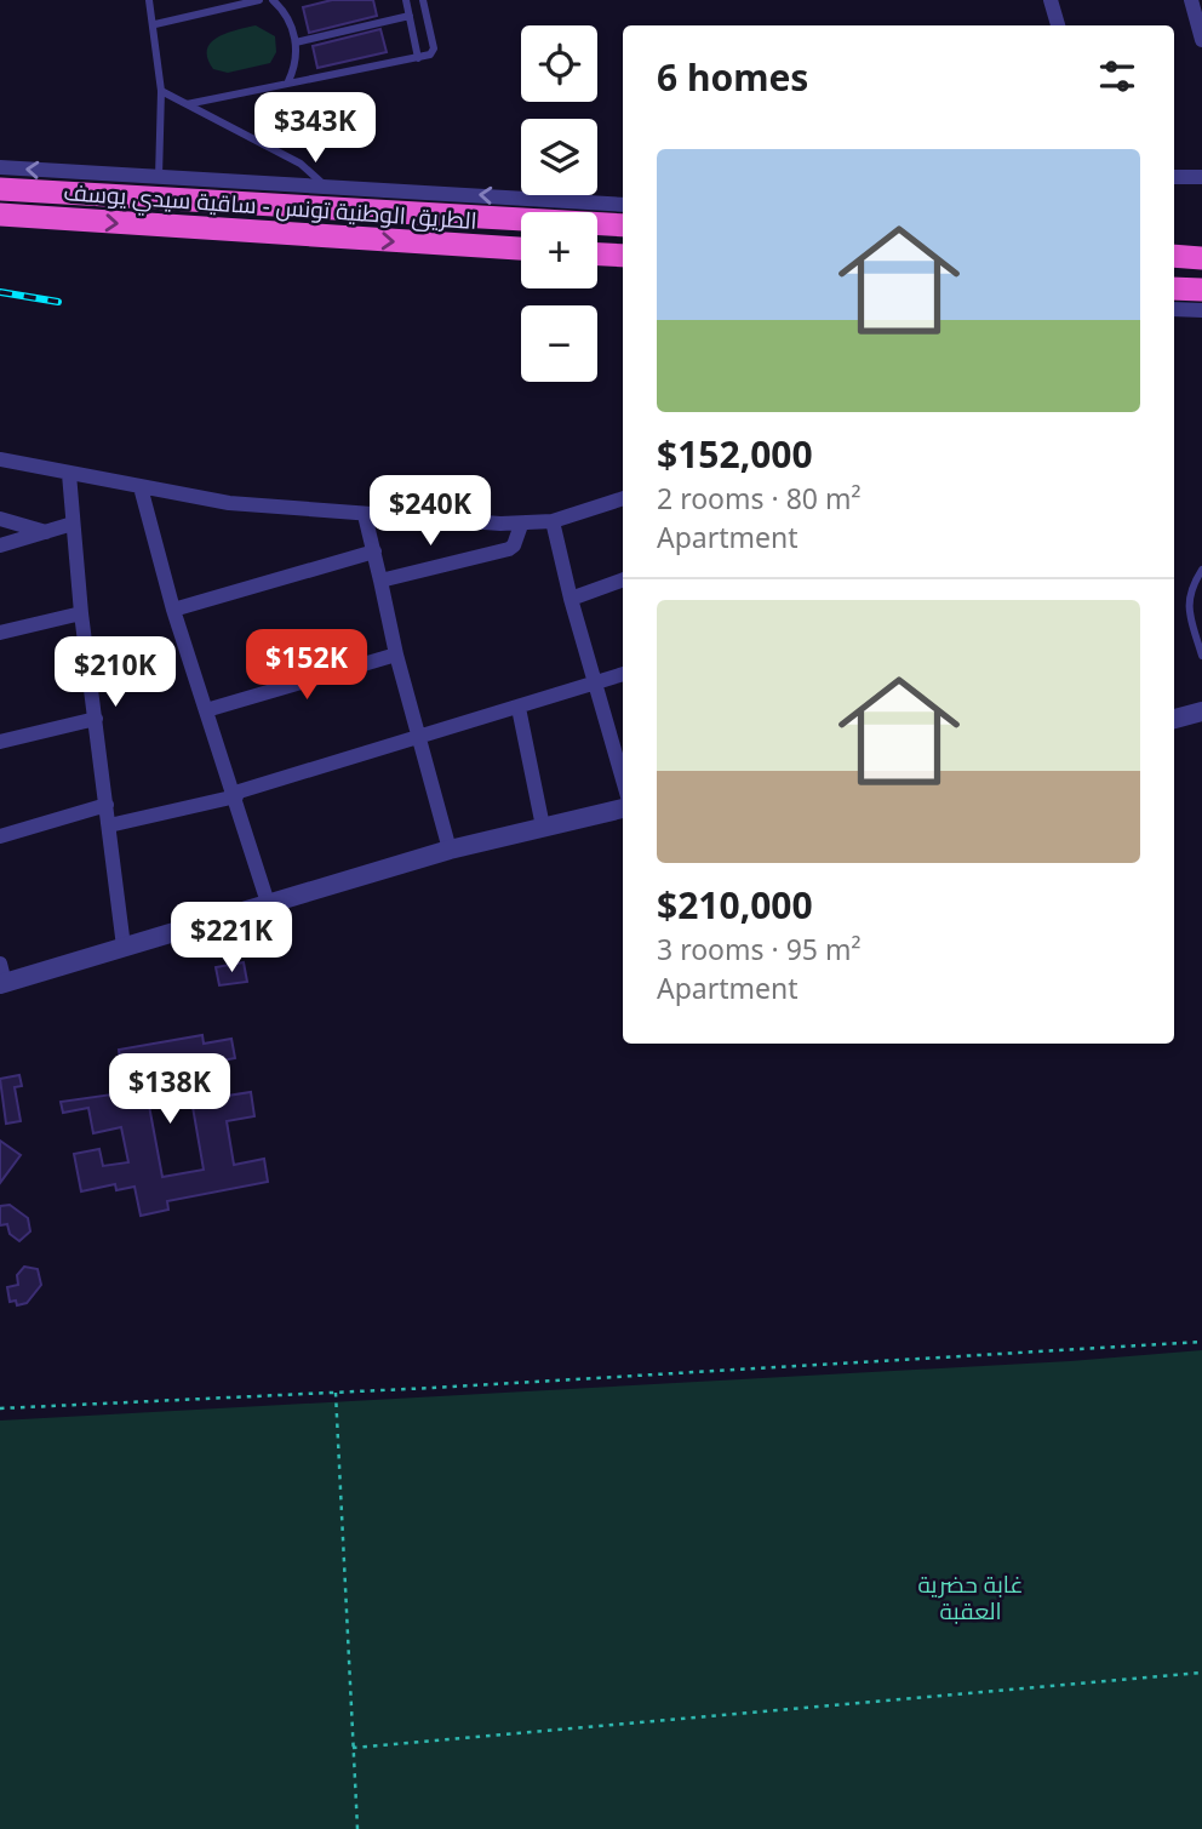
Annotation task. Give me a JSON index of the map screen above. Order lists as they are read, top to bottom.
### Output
{
  "streets": {
    "highway": ["الطريق الوطنية تونس - ساقية سيدي يوسف"]
  },
  "parks": ["غابة حضرية العقبة"],
  "page": {
    "map_buttons": ["+", "−"],
    "heading": "6 homes",
    "price": [
      "$343K",
      "$240K",
      "$152K",
      "$210K",
      "$221K",
      "$138K"
    ],
    "list": [
      {
        "name": "$152,000",
        "note": "2 rooms · 80 m² · Apartment"
      },
      {
        "name": "$210,000",
        "note": "3 rooms · 95 m² · Apartment"
      }
    ]
  }
}
